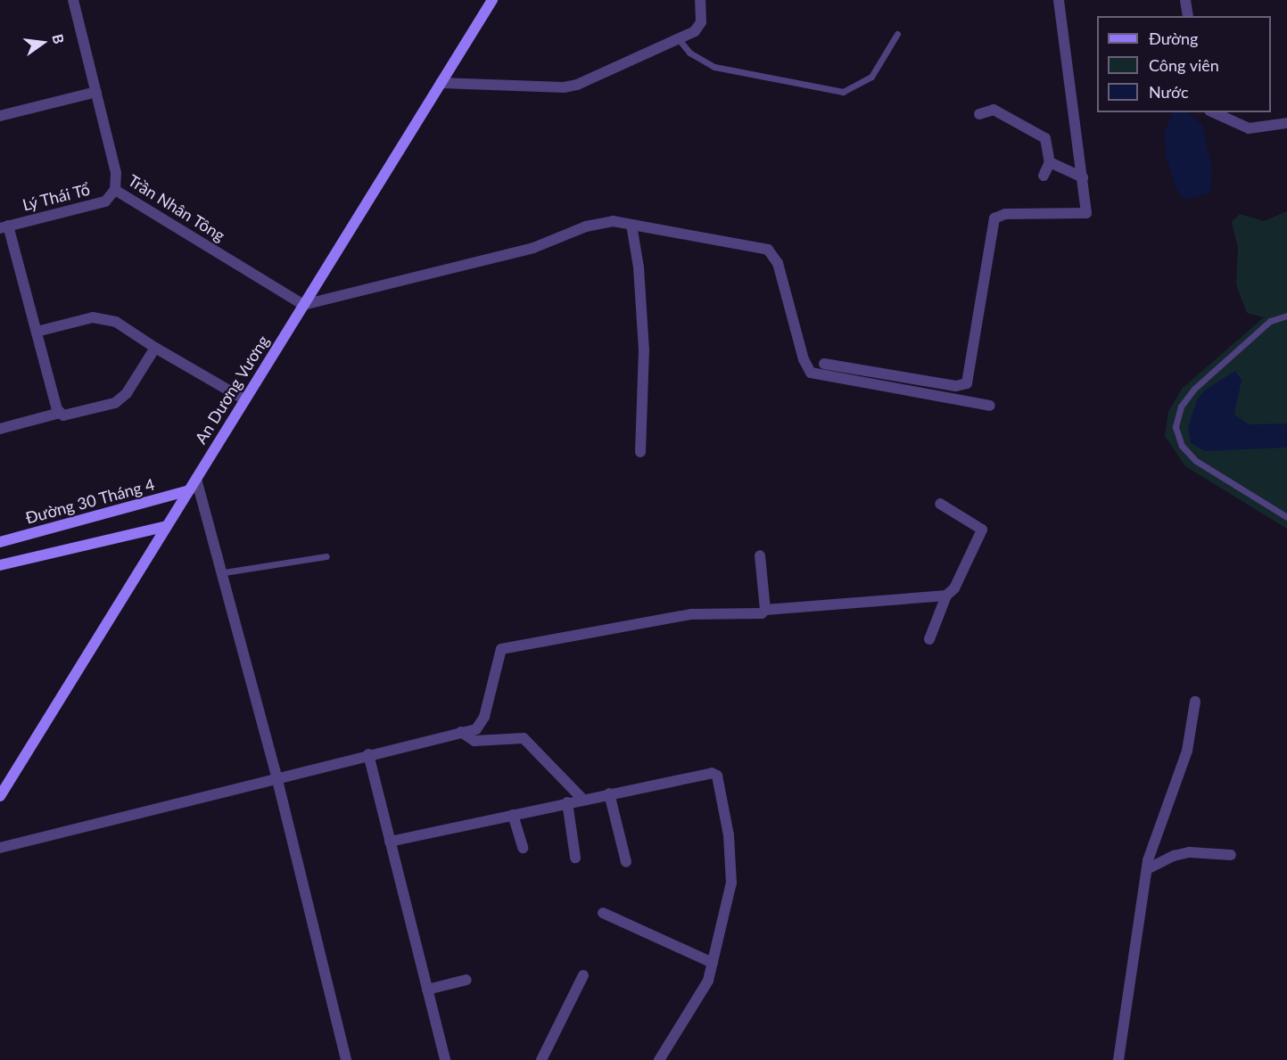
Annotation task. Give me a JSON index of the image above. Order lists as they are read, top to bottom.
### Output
{
  "streets": {
    "street": [
      "Lý Thái Tổ",
      "Trần Nhân Tông",
      "An Dương Vương",
      "Đường 30 Tháng 4"
    ]
  },
  "crossings": [
    ["Lý Thái Tổ", "Trần Nhân Tông"],
    ["Trần Nhân Tông", "An Dương Vương"],
    ["An Dương Vương", "Đường 30 Tháng 4"]
  ],
  "legend": ["Đường", "Công viên", "Nước"],
  "north": "right"
}
